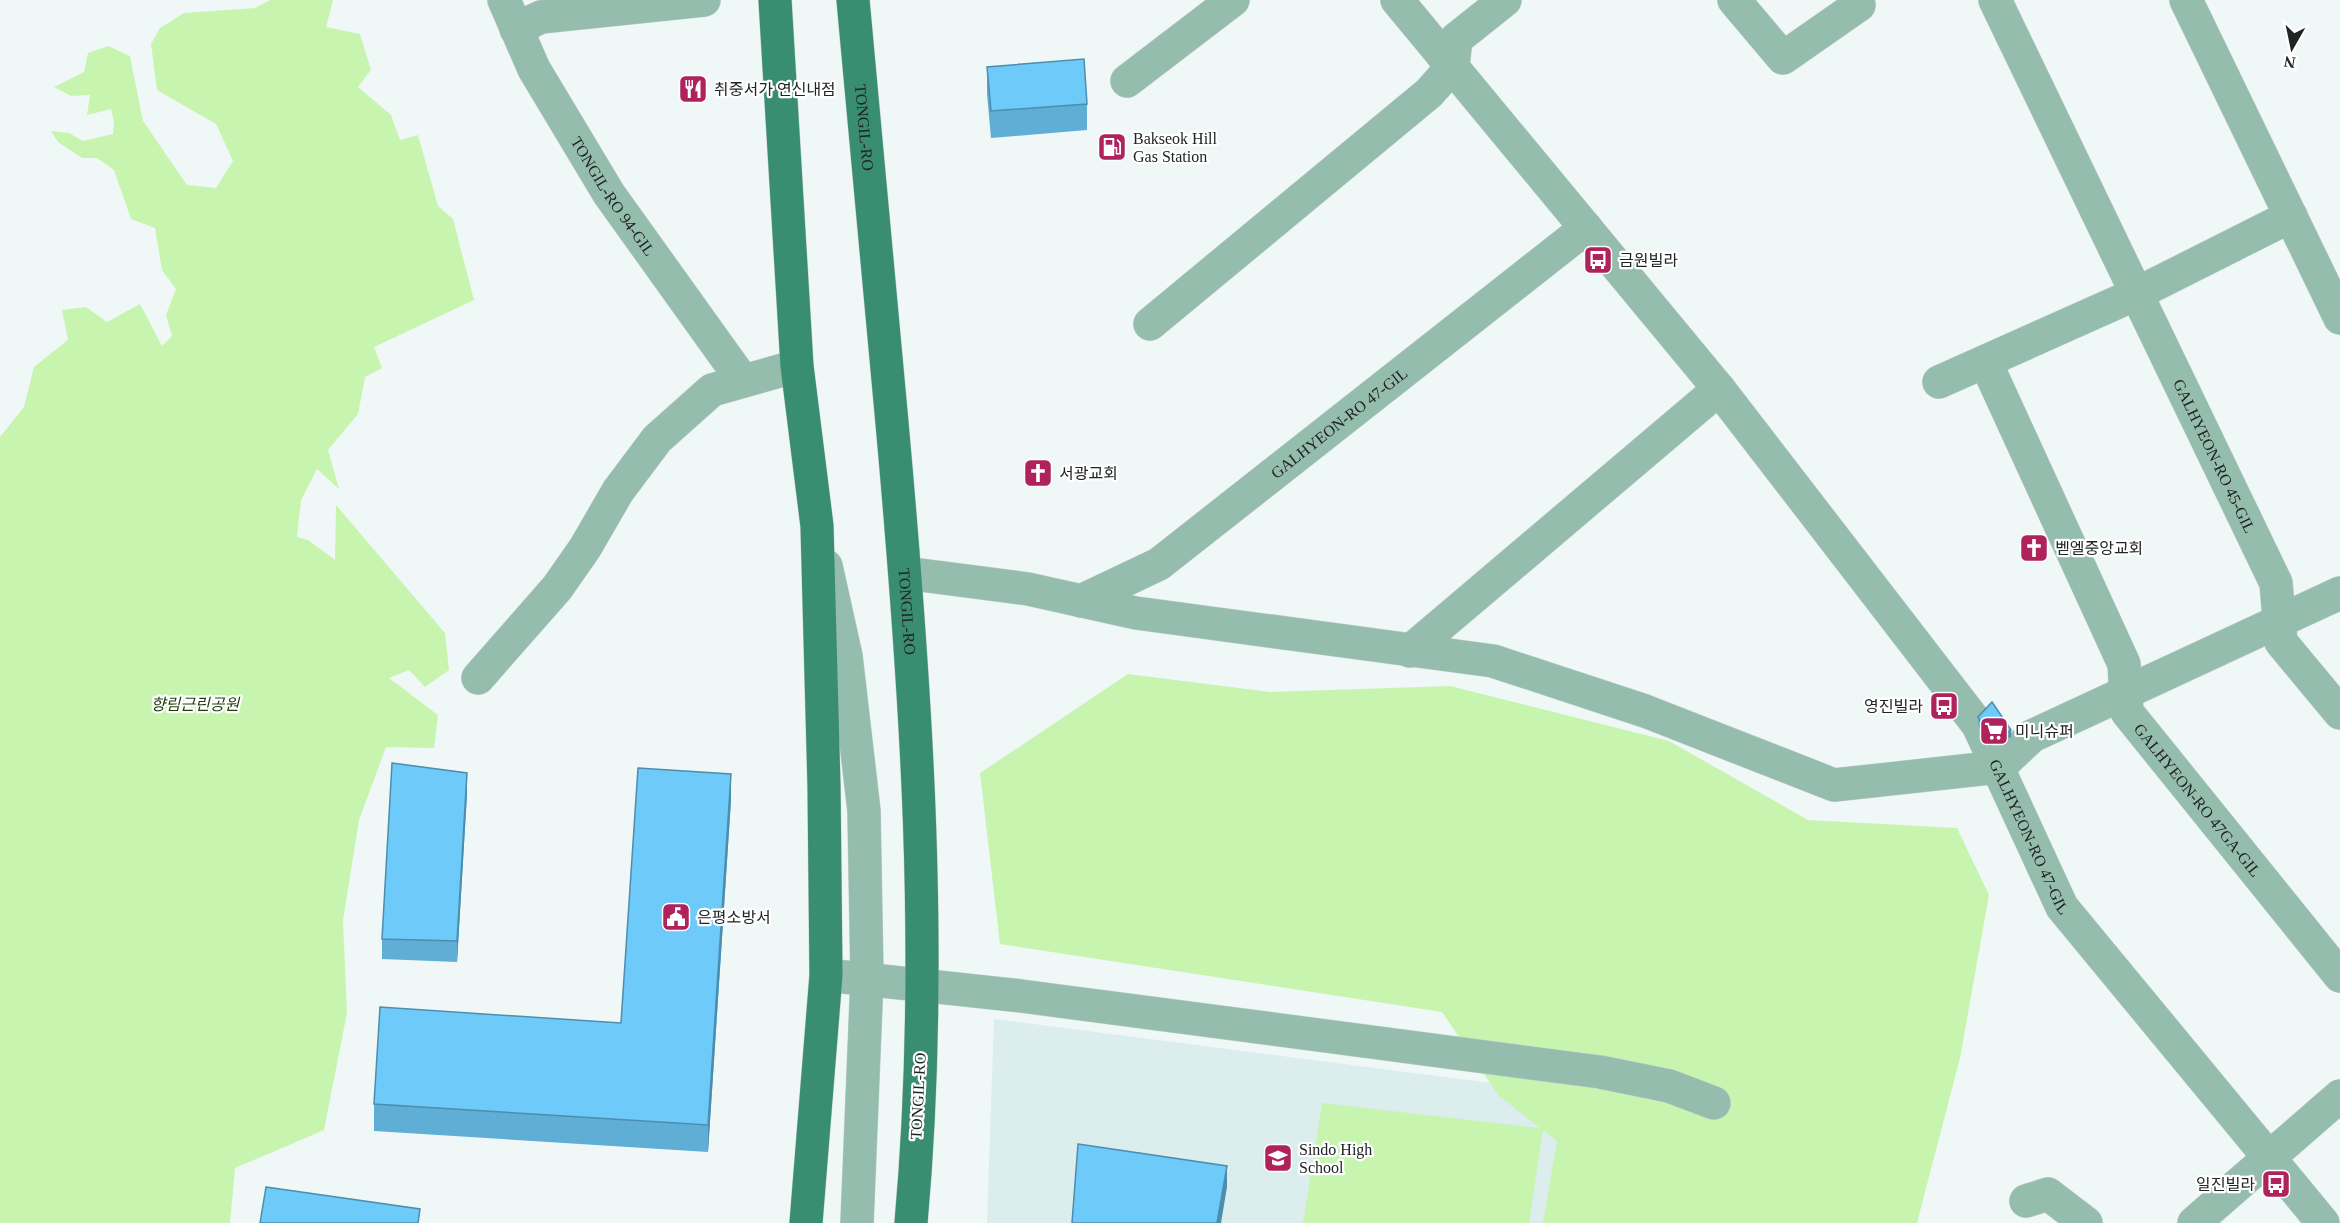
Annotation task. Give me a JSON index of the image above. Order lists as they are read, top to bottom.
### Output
{
  "streets": {
    "main road": ["TONGIL-RO"],
    "street": [
      "TONGIL-RO 94-GIL",
      "GALHYEON-RO 47-GIL",
      "GALHYEON-RO 45-GIL",
      "GALHYEON-RO 47GA-GIL"
    ]
  },
  "parks": ["향림근린공원"],
  "places": {
    "restaurant": ["취중서가 연신내점"],
    "fuel station": ["Bakseok Hill Gas Station"],
    "bus stop": ["금원빌라", "영진빌라", "일진빌라"],
    "church": ["서광교회", "벧엘중앙교회"],
    "supermarket": ["미니슈퍼"],
    "public building": ["은평소방서"],
    "school or university": ["Sindo High School"]
  },
  "north": "bottom"
}
